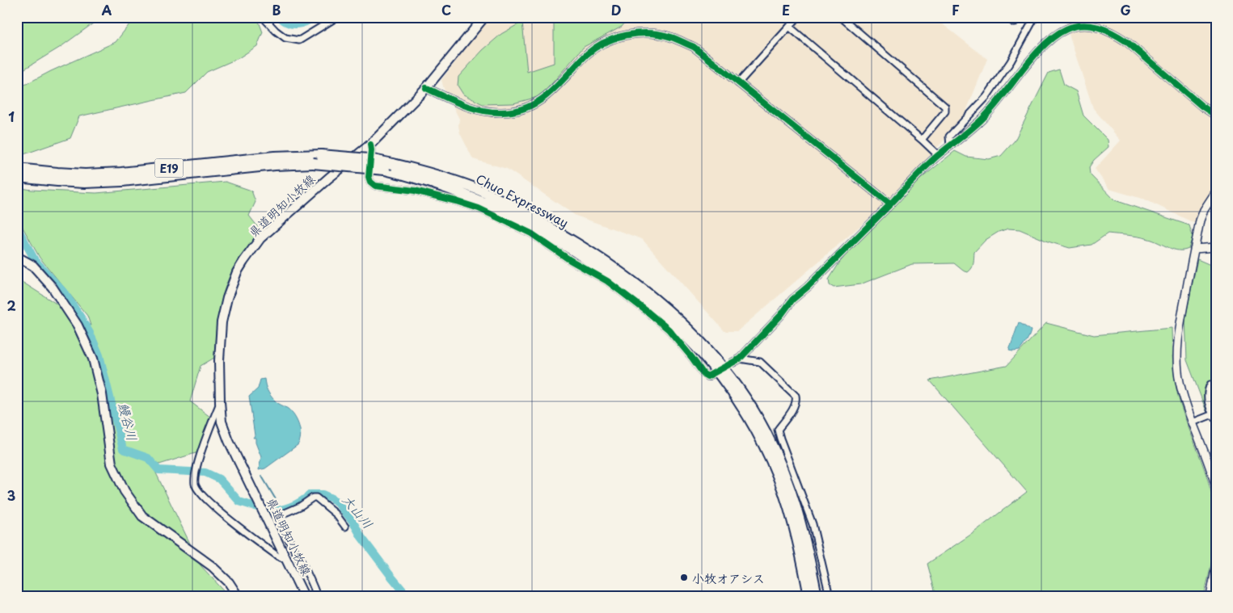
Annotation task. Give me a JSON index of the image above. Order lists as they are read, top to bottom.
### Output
{
  "streets": {
    "highway": ["E19", "Chuo Expressway"],
    "main road": ["県道明知小牧線"]
  },
  "water": ["鰻谷川", "大山川"],
  "places": ["小牧オアシス"],
  "grid": {
    "columns": [
      "A",
      "B",
      "C",
      "D",
      "E",
      "F",
      "G"
    ],
    "rows": ["1", "2", "3"]
  }
}
